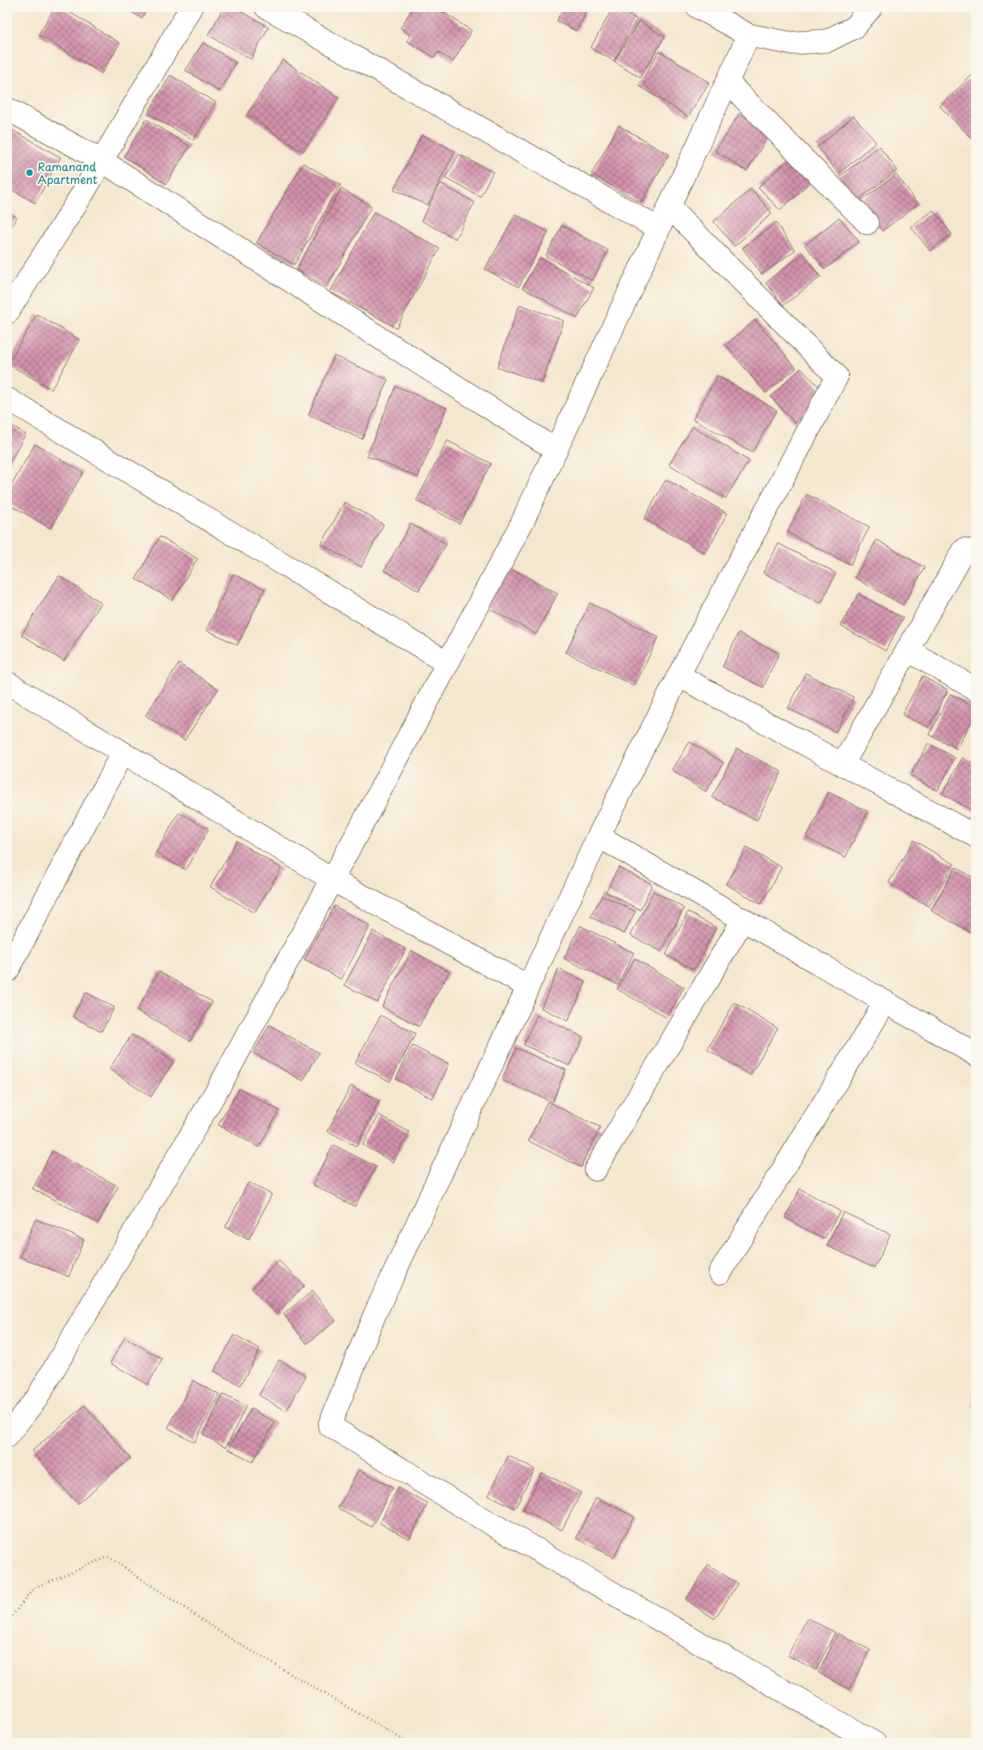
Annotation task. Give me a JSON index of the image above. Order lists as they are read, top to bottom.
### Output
{
  "places": ["Ramanand Apartment"]
}
